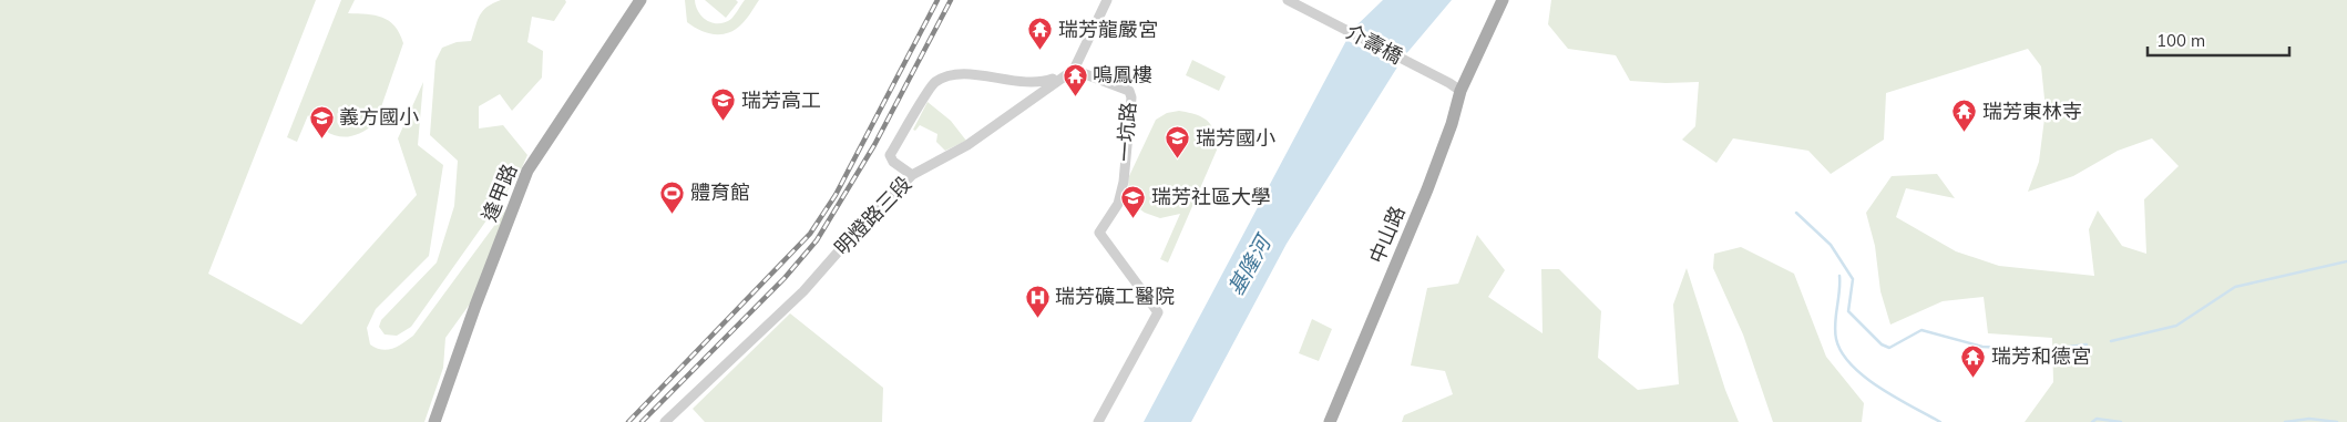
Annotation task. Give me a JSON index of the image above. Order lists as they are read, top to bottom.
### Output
{
  "streets": {
    "main road": ["逢甲路", "中山路"],
    "street": ["介壽橋", "一坑路", "明燈路三段"]
  },
  "crossings": [
    ["介壽橋", "中山路"],
    ["一坑路", "明燈路三段"]
  ],
  "water": ["基隆河"],
  "places": {
    "temple": [
      "瑞芳龍嚴宮",
      "鳴鳳樓",
      "瑞芳東林寺",
      "瑞芳和德宮"
    ],
    "school or university": [
      "瑞芳高工",
      "義方國小",
      "瑞芳國小",
      "瑞芳社區大學"
    ],
    "sports": ["體育館"],
    "hospital": ["瑞芳礦工醫院"]
  },
  "scale_bar": "100 m"
}
